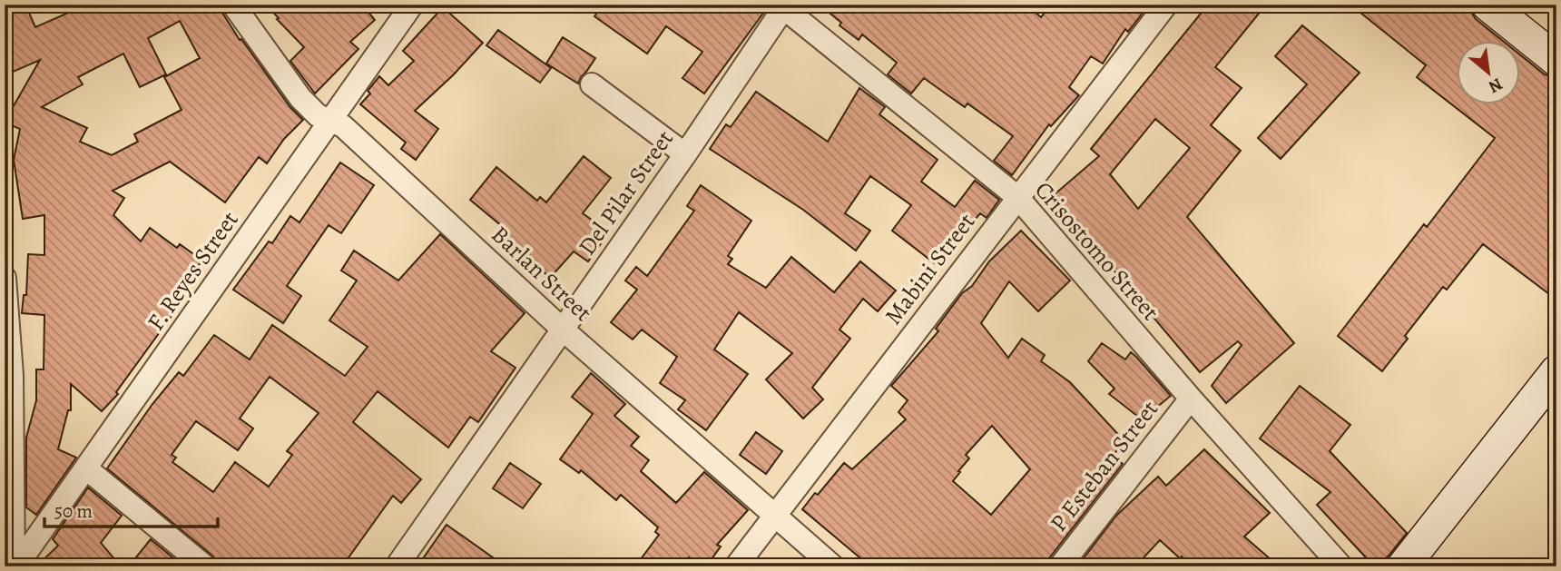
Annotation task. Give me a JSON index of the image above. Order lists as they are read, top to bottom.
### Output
{
  "streets": {
    "street": [
      "Del Pilar Street",
      "Crisostomo Street",
      "Mabini Street",
      "F. Reyes Street",
      "Barlan Street",
      "P Esteban Street"
    ]
  },
  "crossings": [
    ["Del Pilar Street", "Crisostomo Street"],
    ["Del Pilar Street", "Barlan Street"],
    ["Crisostomo Street", "Mabini Street"],
    ["Crisostomo Street", "P Esteban Street"],
    ["Mabini Street", "Barlan Street"],
    ["F. Reyes Street", "Barlan Street"]
  ],
  "scale_bar": "50 m",
  "north": "bottom right"
}
